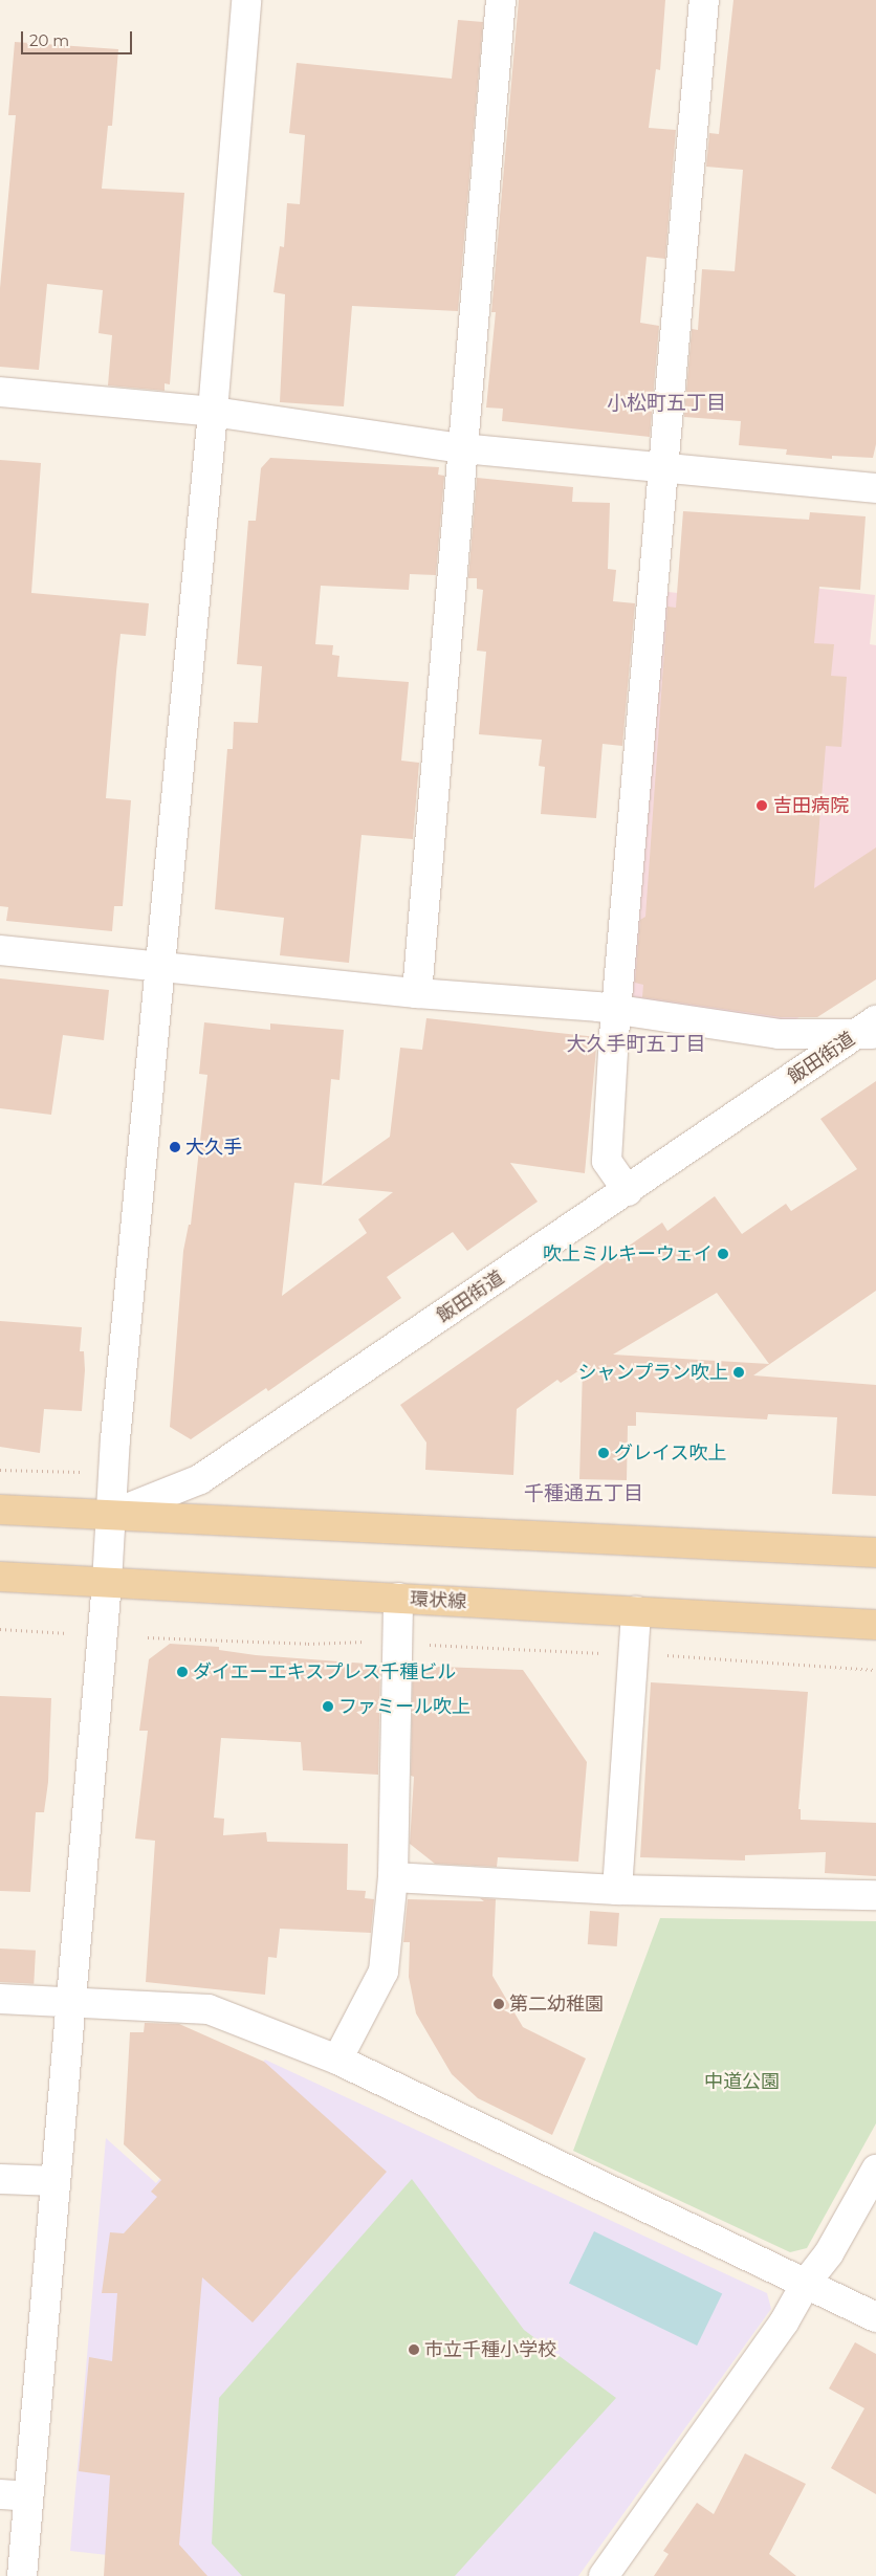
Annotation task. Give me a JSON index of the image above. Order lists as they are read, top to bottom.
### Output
{
  "streets": {
    "main road": ["環状線"],
    "street": ["飯田街道"]
  },
  "districts": ["小松町五丁目", "大久手町五丁目", "千種通五丁目"],
  "parks": ["中道公園"],
  "places": [
    "吉田病院",
    "大久手",
    "吹上ミルキーウェイ",
    "シャンプラン吹上",
    "グレイス吹上",
    "ダイエーエキスプレス千種ビル",
    "ファミール吹上",
    "第二幼稚園",
    "市立千種小学校"
  ],
  "scale_bar": "20 m"
}
